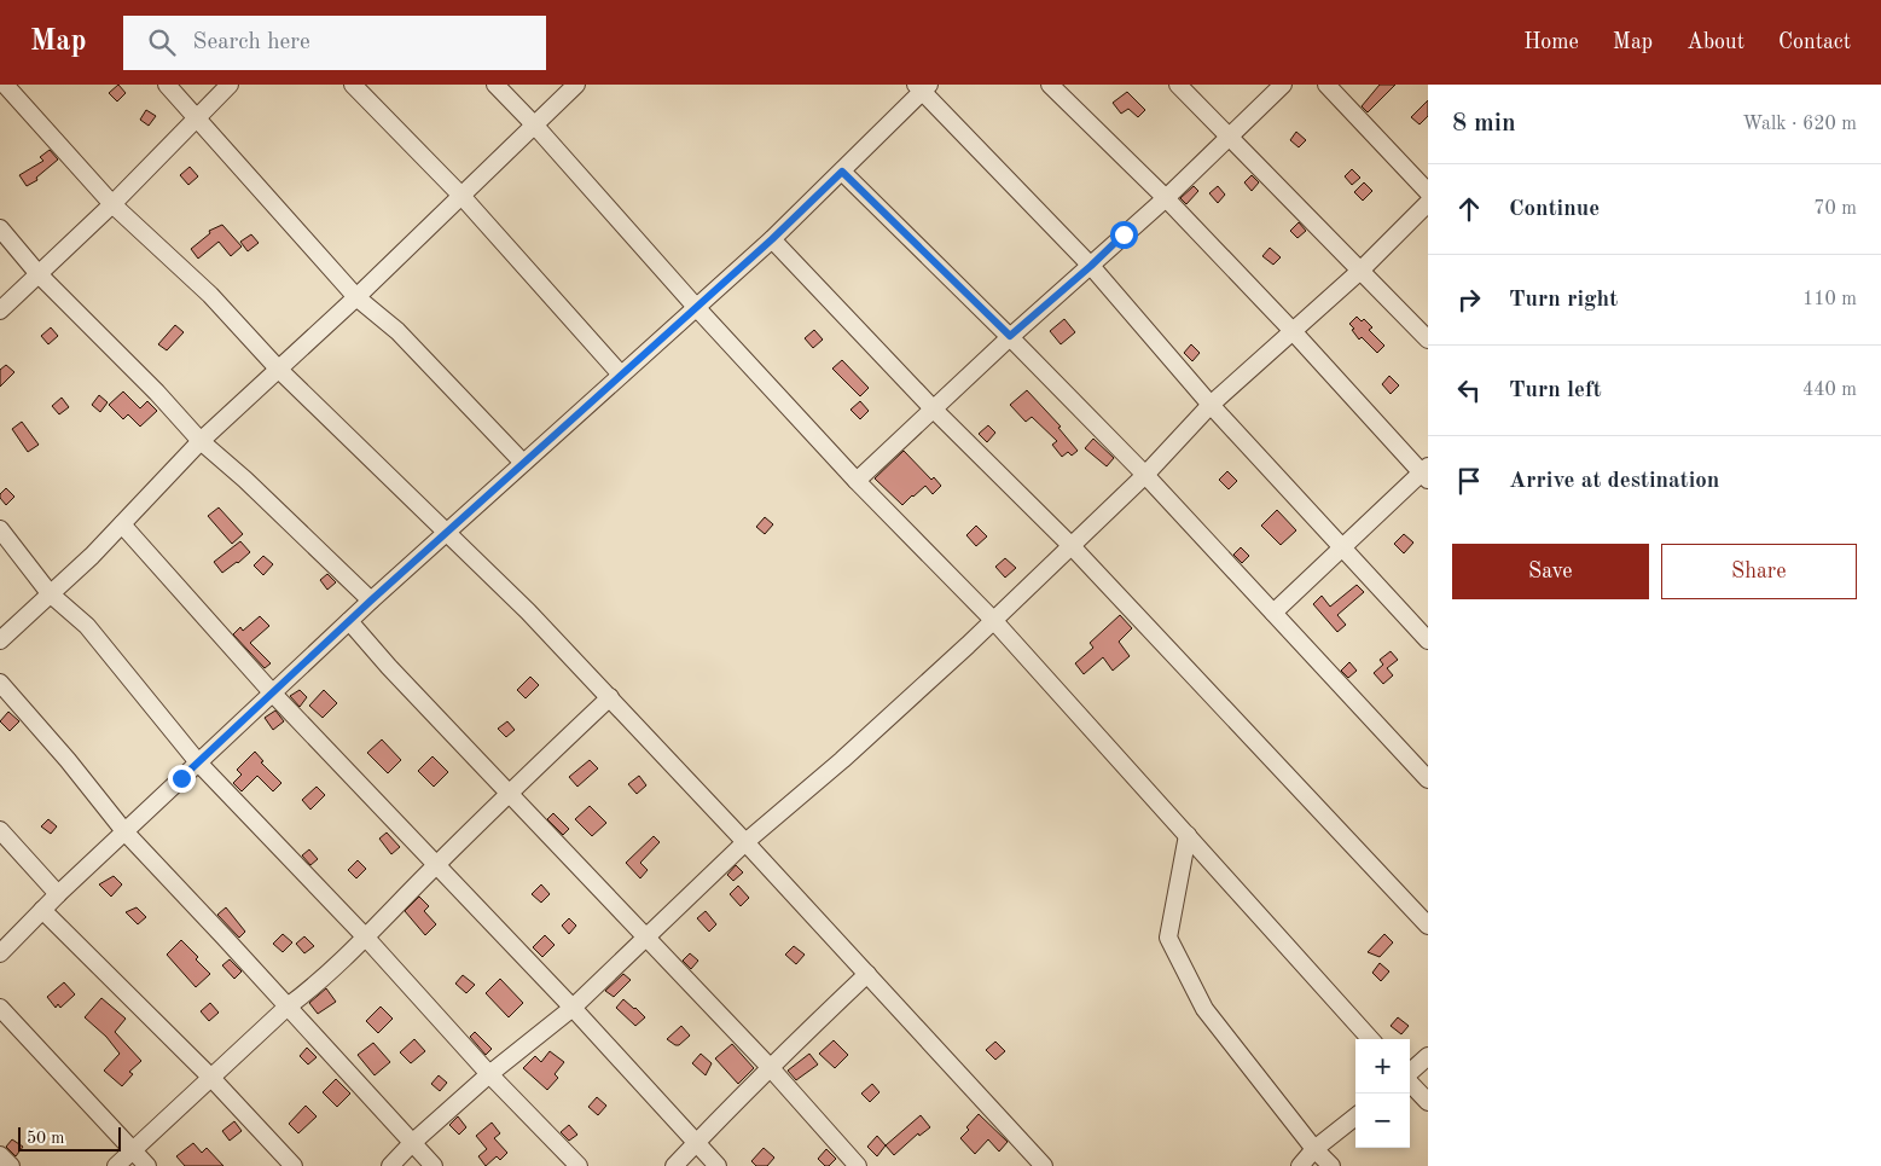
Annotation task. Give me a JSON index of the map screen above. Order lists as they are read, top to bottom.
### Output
{
  "scale_bar": "50 m",
  "page": {
    "header": "Map",
    "search": "Search here",
    "nav": [
      "Home",
      "Map",
      "About",
      "Contact"
    ],
    "heading": ["8 min", "Walk · 620 m"],
    "list": [
      ["Continue", "70 m"],
      ["Turn right", "110 m"],
      ["Turn left", "440 m"],
      "Arrive at destination"
    ],
    "buttons": ["Save", "Share"],
    "map_buttons": ["+", "−"],
    "scale": "50 m"
  }
}
